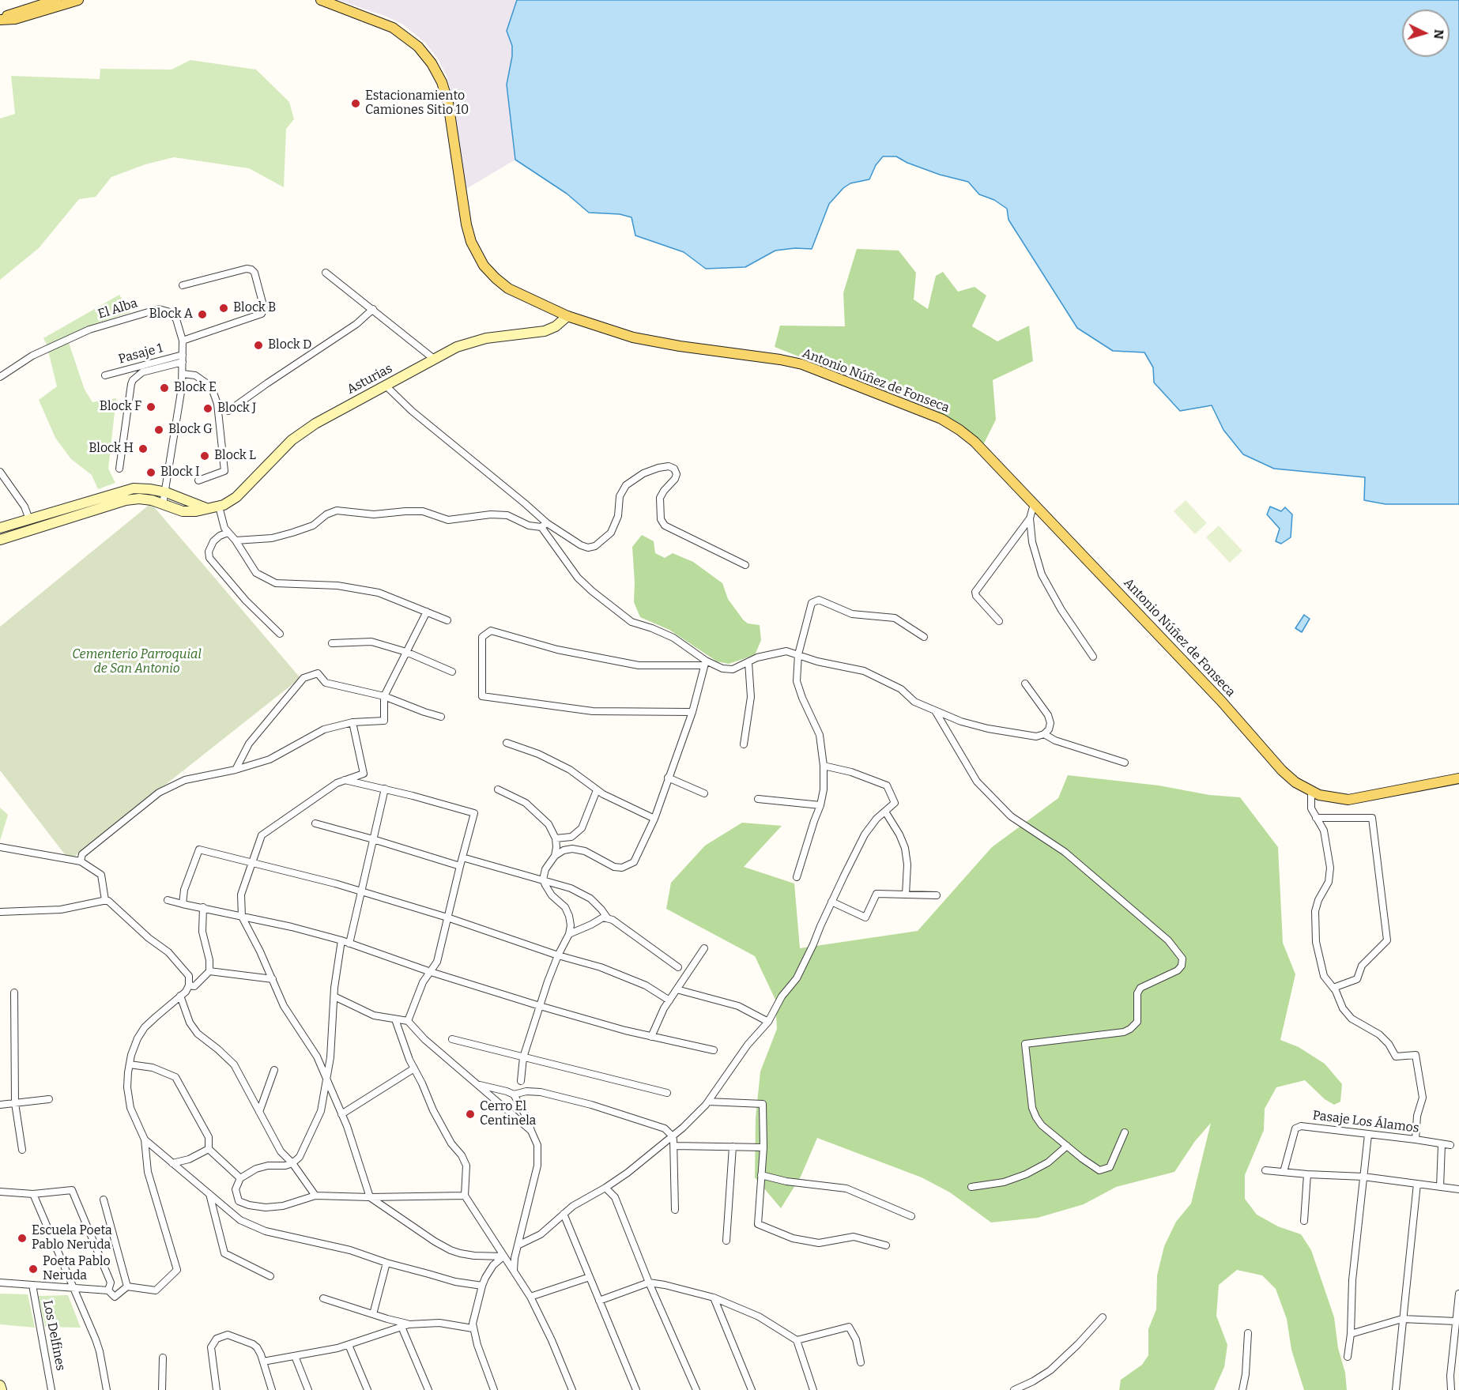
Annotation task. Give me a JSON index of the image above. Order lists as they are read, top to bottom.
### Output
{
  "streets": {
    "main road": ["Antonio Núñez de Fonseca"],
    "street": [
      "El Alba",
      "Pasaje 1",
      "Asturias",
      "Pasaje Los Álamos",
      "Los Delfines"
    ]
  },
  "crossings": [
    ["El Alba", "Pasaje 1"],
    ["El Alba", "Asturias"],
    ["Asturias", "Antonio Núñez de Fonseca"]
  ],
  "parks": ["Cementerio Parroquial de San Antonio"],
  "places": [
    "Estacionamiento Camiones Sitio 10",
    "Block B",
    "Block A",
    "Block D",
    "Block E",
    "Block F",
    "Block J",
    "Block G",
    "Block H",
    "Block L",
    "Block I",
    "Cerro El Centinela",
    "Escuela Poeta Pablo Neruda",
    "Poeta Pablo Neruda"
  ],
  "north": "right"
}
